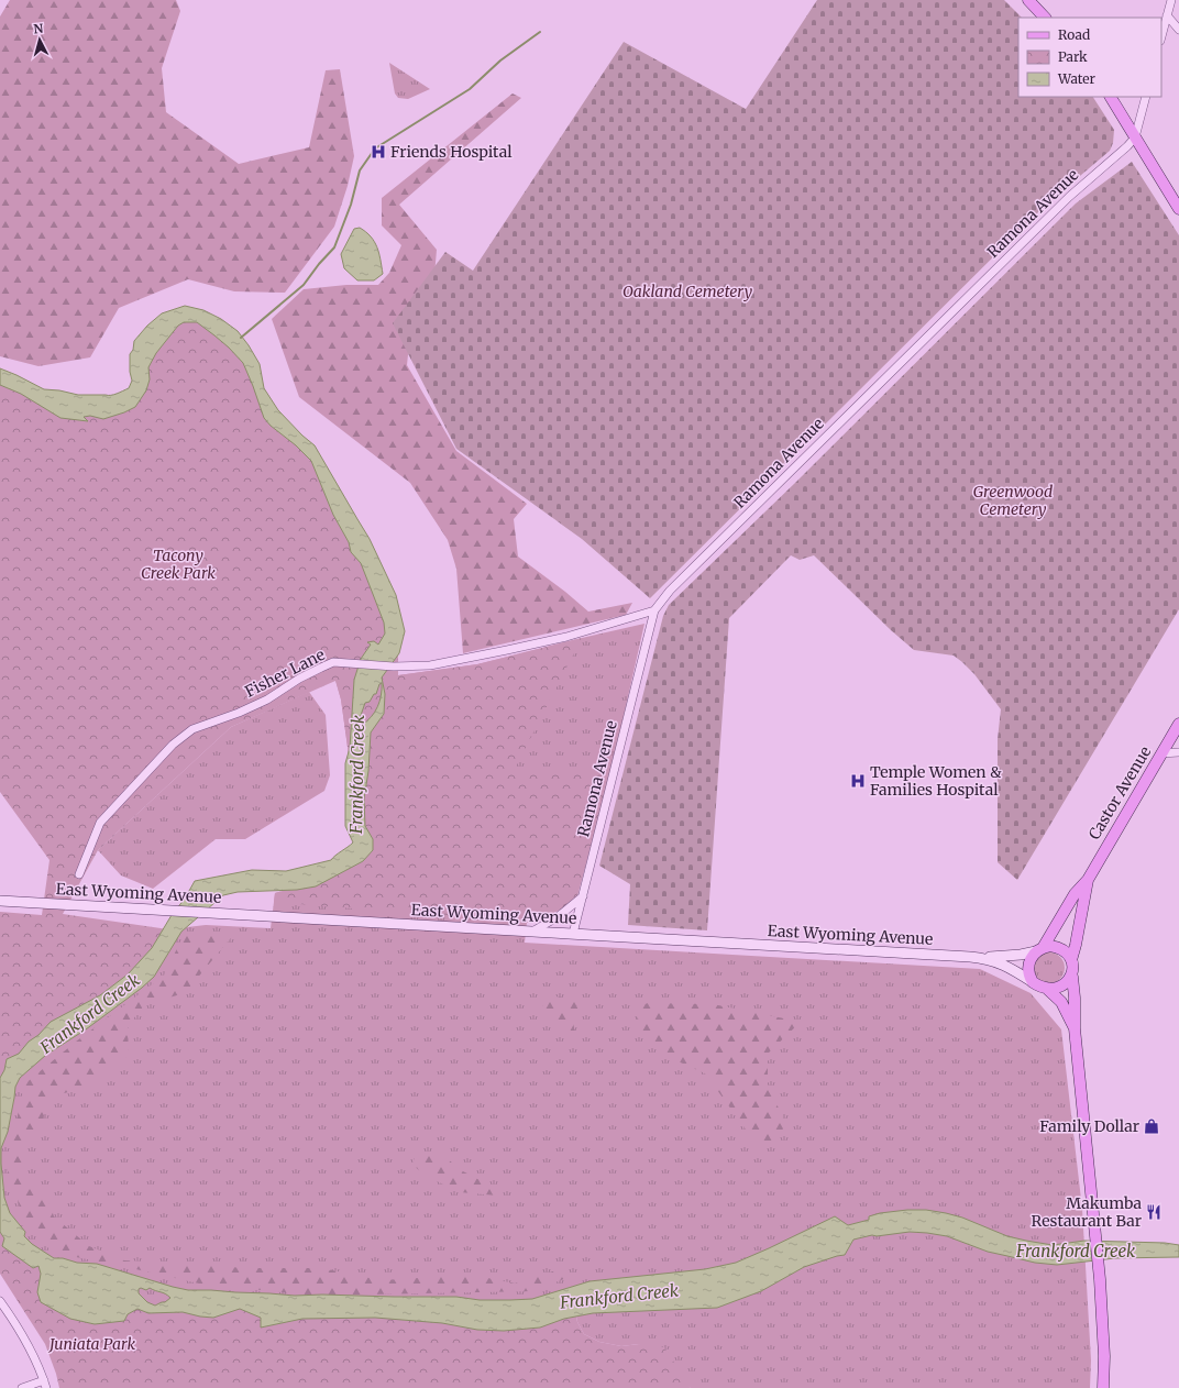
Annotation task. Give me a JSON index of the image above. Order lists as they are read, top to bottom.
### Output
{
  "streets": {
    "main road": ["Castor Avenue"],
    "street": ["Ramona Avenue", "Fisher Lane", "East Wyoming Avenue"]
  },
  "crossings": [
    ["Ramona Avenue", "Fisher Lane"],
    ["Ramona Avenue", "East Wyoming Avenue"],
    ["Castor Avenue", "East Wyoming Avenue"]
  ],
  "water": ["Frankford Creek"],
  "parks": [
    "Oakland Cemetery",
    "Greenwood Cemetery",
    "Tacony Creek Park",
    "Juniata Park"
  ],
  "places": {
    "hospital": ["Friends Hospital", "Temple Women & Families Hospital"],
    "shop": ["Family Dollar"],
    "restaurant": ["Makumba Restaurant Bar"]
  },
  "legend": ["Road", "Park", "Water"],
  "north": "top"
}
